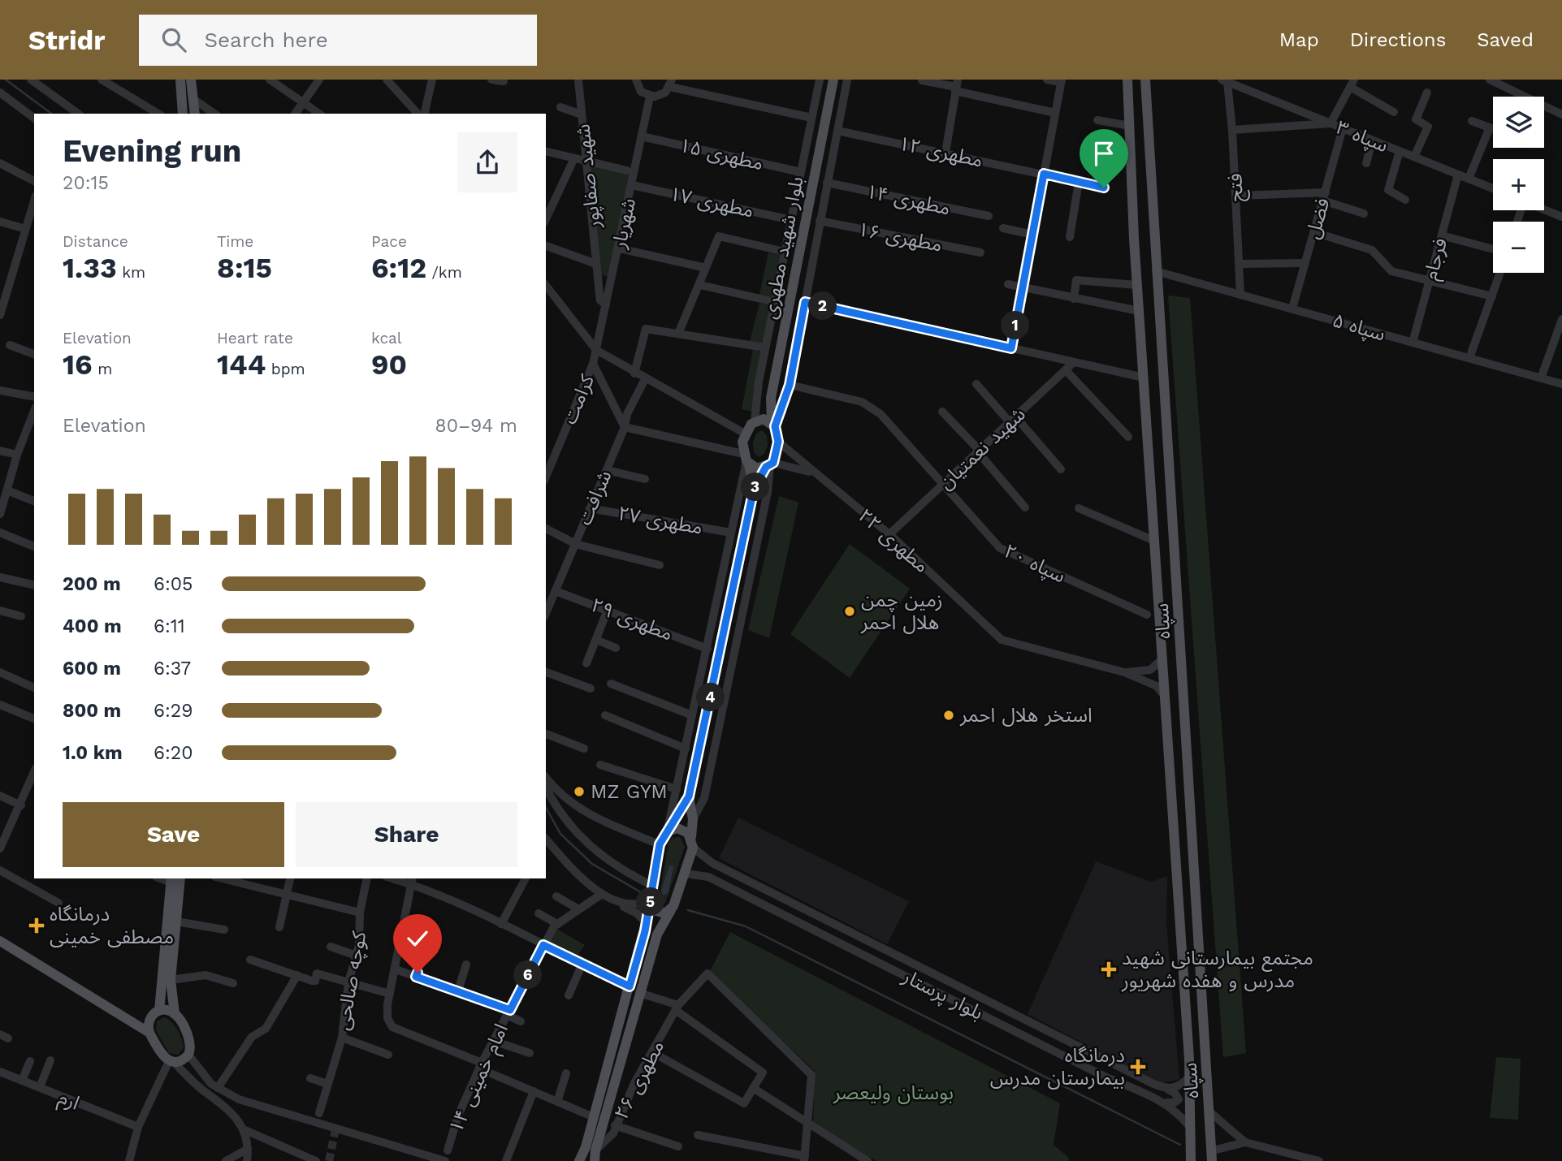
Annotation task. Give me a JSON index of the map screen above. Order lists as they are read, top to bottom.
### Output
{
  "streets": {
    "main road": ["بلوار شهید مطهری", "سپاه"],
    "street": [
      "سپاه ۳",
      "مطهری ۱۲",
      "مطهری ۱۵",
      "شهید صفاپور",
      "فتح",
      "مطهری ۱۴",
      "مطهری ۱۷",
      "فضل",
      "شهریار",
      "مطهری ۱۶",
      "فرجام",
      "سپاه ۵",
      "کرامت",
      "شهید نعمتیان",
      "شرافت",
      "مطهری ۲۷",
      "مطهری ۲۲",
      "سپاه ۲۰",
      "مطهری ۲۹",
      "کوچه صالحی",
      "بلوار پرستار",
      "امام خمینی ۱۴",
      "مطهری ۲۶",
      "ارم"
    ]
  },
  "crossings": [
    ["سپاه ۳", "فتح"],
    ["سپاه ۳", "فضل"],
    ["سپاه ۳", "فرجام"],
    ["مطهری ۱۵", "شهریار"],
    ["شهید صفاپور", "شهریار"],
    ["فتح", "سپاه ۵"],
    ["مطهری ۱۷", "شهریار"],
    ["فضل", "سپاه ۵"],
    ["شهریار", "کرامت"],
    ["بلوار شهید مطهری", "مطهری ۲۲"],
    ["فرجام", "سپاه ۵"],
    ["سپاه ۵", "سپاه"],
    ["شهید نعمتیان", "مطهری ۲۲"],
    ["شهید نعمتیان", "سپاه ۲۰"],
    ["شرافت", "مطهری ۲۷"],
    ["شرافت", "مطهری ۲۹"],
    ["سپاه", "بلوار پرستار"]
  ],
  "parks": ["بوستان ولیعصر"],
  "places": {
    "other": ["زمین چمن هلال احمر", "استخر هلال احمر", "MZ GYM"],
    "health": ["درمانگاه مصطفی خمینی", "مجتمع بیمارستانی شهید مدرس و هفده شهریور", "درمانگاه بیمارستان مدرس"]
  },
  "page": {
    "header": "Stridr",
    "search": "Search here",
    "nav": ["Map", "Directions", "Saved"],
    "map_buttons": ["+", "−"],
    "heading": ["Evening run", "20:15"],
    "stats": [
      ["Distance", "1.33 km"],
      ["Time", "8:15"],
      ["Pace", "6:12 /km"],
      ["Elevation", "16 m"],
      ["Heart rate", "144 bpm"],
      ["kcal", "90"]
    ],
    "pins": [
      "2",
      "1",
      "3",
      "4",
      "5",
      "6"
    ],
    "chart": ["Elevation", "80–94 m"],
    "list": [
      {
        "name": "200 m",
        "note": "6:05"
      },
      {
        "name": "400 m",
        "note": "6:11"
      },
      {
        "name": "600 m",
        "note": "6:37"
      },
      {
        "name": "800 m",
        "note": "6:29"
      },
      {
        "name": "1.0 km",
        "note": "6:20"
      }
    ],
    "buttons": ["Save", "Share"]
  }
}
